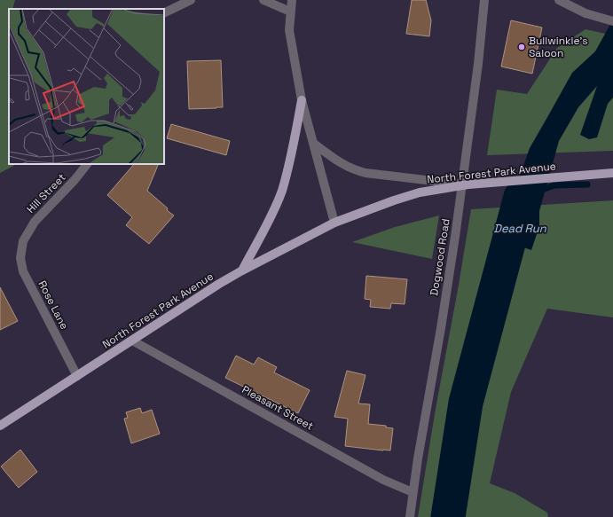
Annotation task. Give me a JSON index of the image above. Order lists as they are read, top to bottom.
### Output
{
  "streets": {
    "main road": ["North Forest Park Avenue"],
    "street": [
      "Hill Street",
      "Dogwood Road",
      "Rose Lane",
      "Pleasant Street"
    ]
  },
  "crossings": [
    ["North Forest Park Avenue", "Rose Lane"],
    ["North Forest Park Avenue", "Pleasant Street"],
    ["Hill Street", "Rose Lane"],
    ["Dogwood Road", "Pleasant Street"]
  ],
  "water": ["Dead Run"],
  "places": ["Bullwinkle's Saloon"]
}
